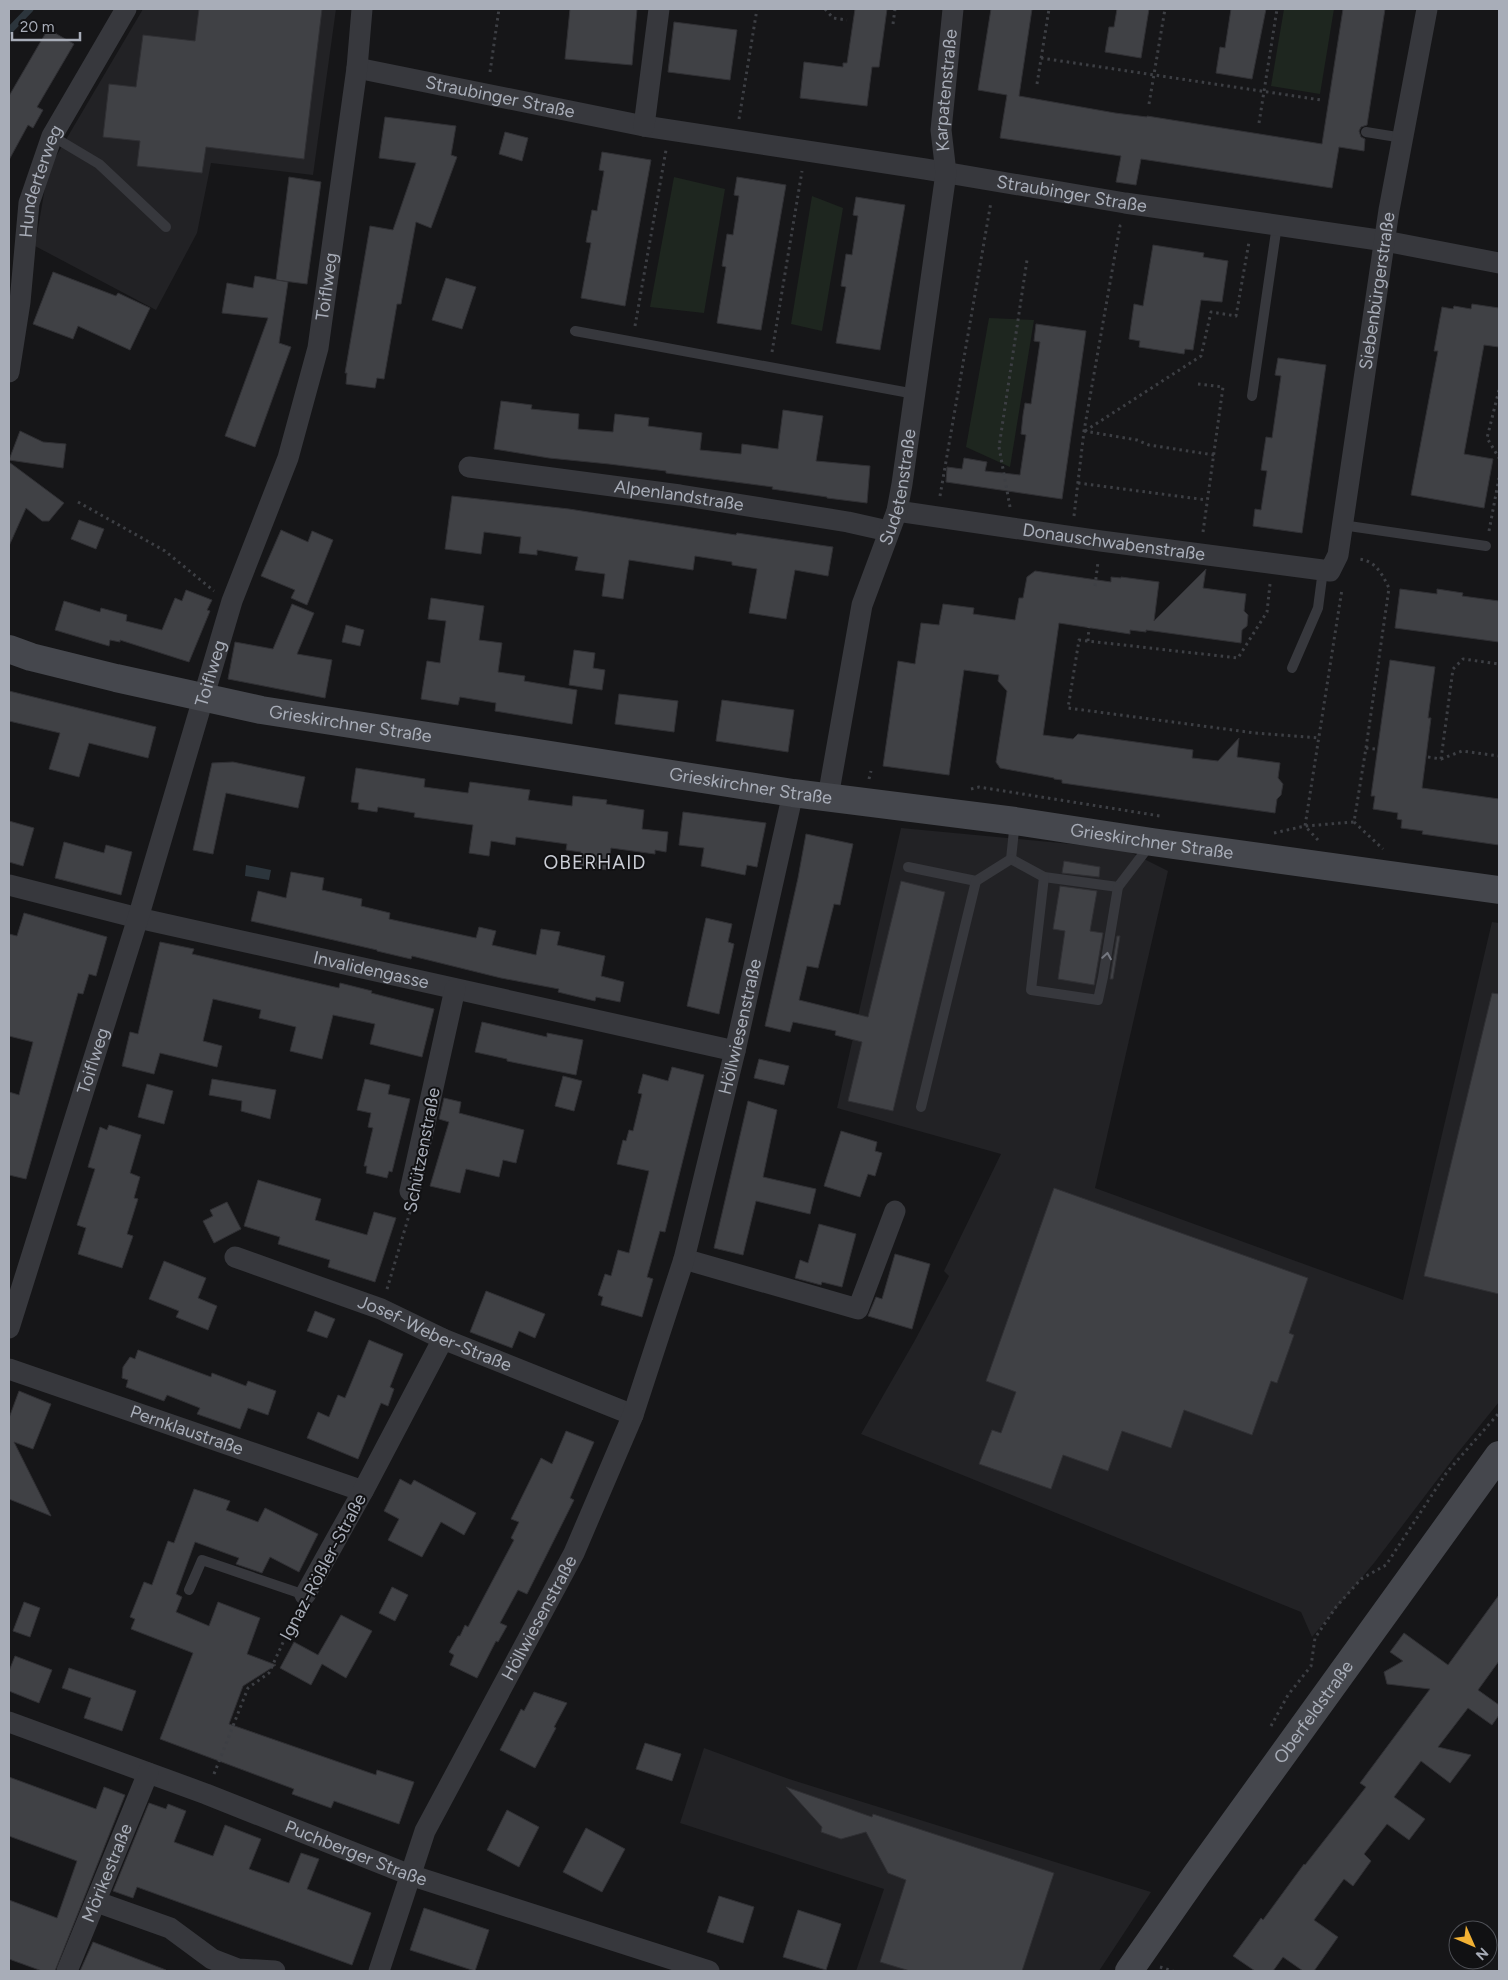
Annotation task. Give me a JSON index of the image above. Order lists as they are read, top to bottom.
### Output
{
  "streets": {
    "main road": ["Grieskirchner Straße", "Oberfeldstraße"],
    "street": [
      "Karpatenstraße",
      "Straubinger Straße",
      "Hunderterweg",
      "Toiflweg",
      "Siebenbürgerstraße",
      "Sudetenstraße",
      "Alpenlandstraße",
      "Donauschwabenstraße",
      "Invalidengasse",
      "Höllwiesenstraße",
      "Schützenstraße",
      "Josef-Weber-Straße",
      "Pernklaustraße",
      "Ignaz-Rößler-Straße",
      "Puchberger Straße",
      "Mörikestraße"
    ]
  },
  "crossings": [
    ["Karpatenstraße", "Straubinger Straße"],
    ["Karpatenstraße", "Sudetenstraße"],
    ["Straubinger Straße", "Toiflweg"],
    ["Straubinger Straße", "Siebenbürgerstraße"],
    ["Straubinger Straße", "Sudetenstraße"],
    ["Toiflweg", "Grieskirchner Straße"],
    ["Toiflweg", "Invalidengasse"],
    ["Siebenbürgerstraße", "Donauschwabenstraße"],
    ["Sudetenstraße", "Alpenlandstraße"],
    ["Sudetenstraße", "Donauschwabenstraße"],
    ["Sudetenstraße", "Grieskirchner Straße"],
    ["Grieskirchner Straße", "Höllwiesenstraße"],
    ["Invalidengasse", "Höllwiesenstraße"],
    ["Invalidengasse", "Schützenstraße"],
    ["Höllwiesenstraße", "Josef-Weber-Straße"],
    ["Höllwiesenstraße", "Puchberger Straße"],
    ["Schützenstraße", "Josef-Weber-Straße"],
    ["Josef-Weber-Straße", "Ignaz-Rößler-Straße"],
    ["Pernklaustraße", "Ignaz-Rößler-Straße"],
    ["Ignaz-Rößler-Straße", "Puchberger Straße"],
    ["Puchberger Straße", "Mörikestraße"]
  ],
  "districts": ["OBERHAID"],
  "scale_bar": "20 m",
  "north": "bottom right"
}
